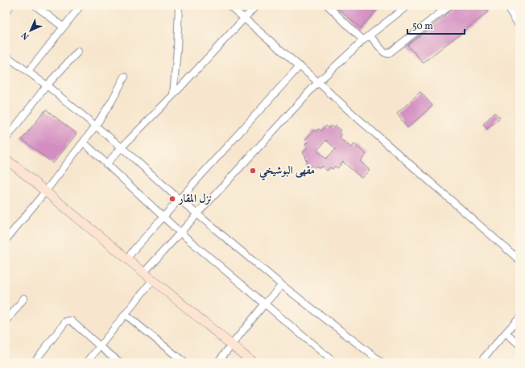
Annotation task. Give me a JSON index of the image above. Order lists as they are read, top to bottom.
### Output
{
  "places": ["مقهى البوشيخي", "نزل المقار"],
  "scale_bar": "50 m",
  "north": "bottom left"
}
